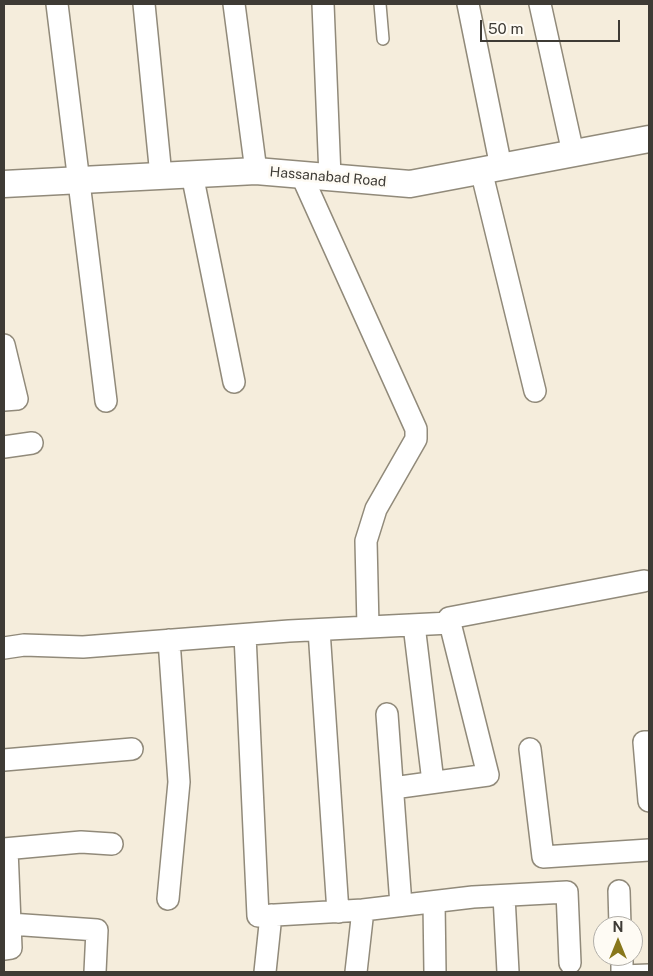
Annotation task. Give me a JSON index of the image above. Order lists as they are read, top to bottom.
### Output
{
  "streets": {
    "street": ["Hassanabad Road"]
  },
  "scale_bar": "50 m",
  "north": "top"
}
